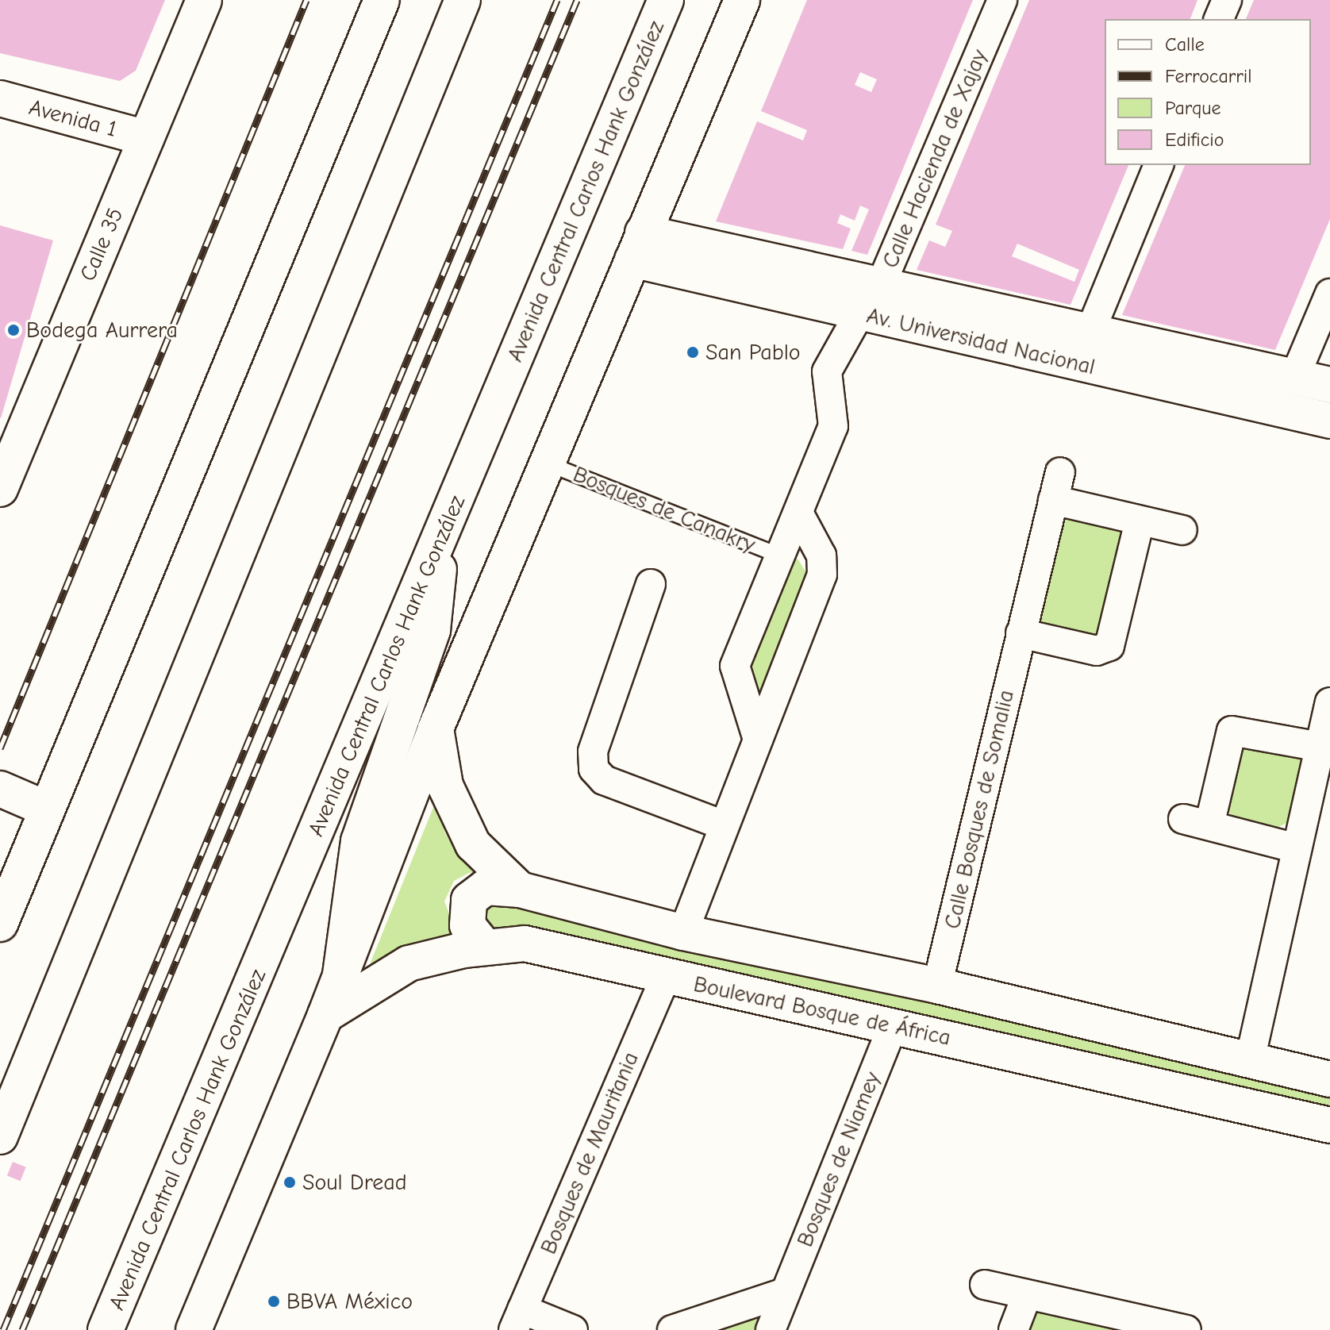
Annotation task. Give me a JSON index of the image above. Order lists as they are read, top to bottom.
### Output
{
  "streets": {
    "main road": [
      "Avenida 1",
      "Avenida Central Carlos Hank González",
      "Calle 35",
      "Av. Universidad Nacional",
      "Boulevard Bosque de África"
    ],
    "street": [
      "Calle Hacienda de Xajay",
      "Bosques de Canakry",
      "Calle Bosques de Somalia",
      "Bosques de Mauritania",
      "Bosques de Niamey"
    ]
  },
  "crossings": [
    ["Avenida 1", "Calle 35"],
    ["Calle Hacienda de Xajay", "Av. Universidad Nacional"],
    ["Calle Hacienda de Xajay", "Bosques de Canakry"],
    ["Av. Universidad Nacional", "Bosques de Canakry"],
    ["Boulevard Bosque de África", "Bosques de Mauritania"],
    ["Boulevard Bosque de África", "Bosques de Niamey"]
  ],
  "places": [
    "Bodega Aurrera",
    "San Pablo",
    "Soul Dread",
    "BBVA México"
  ],
  "legend": [
    "Calle",
    "Ferrocarril",
    "Parque",
    "Edificio"
  ]
}
